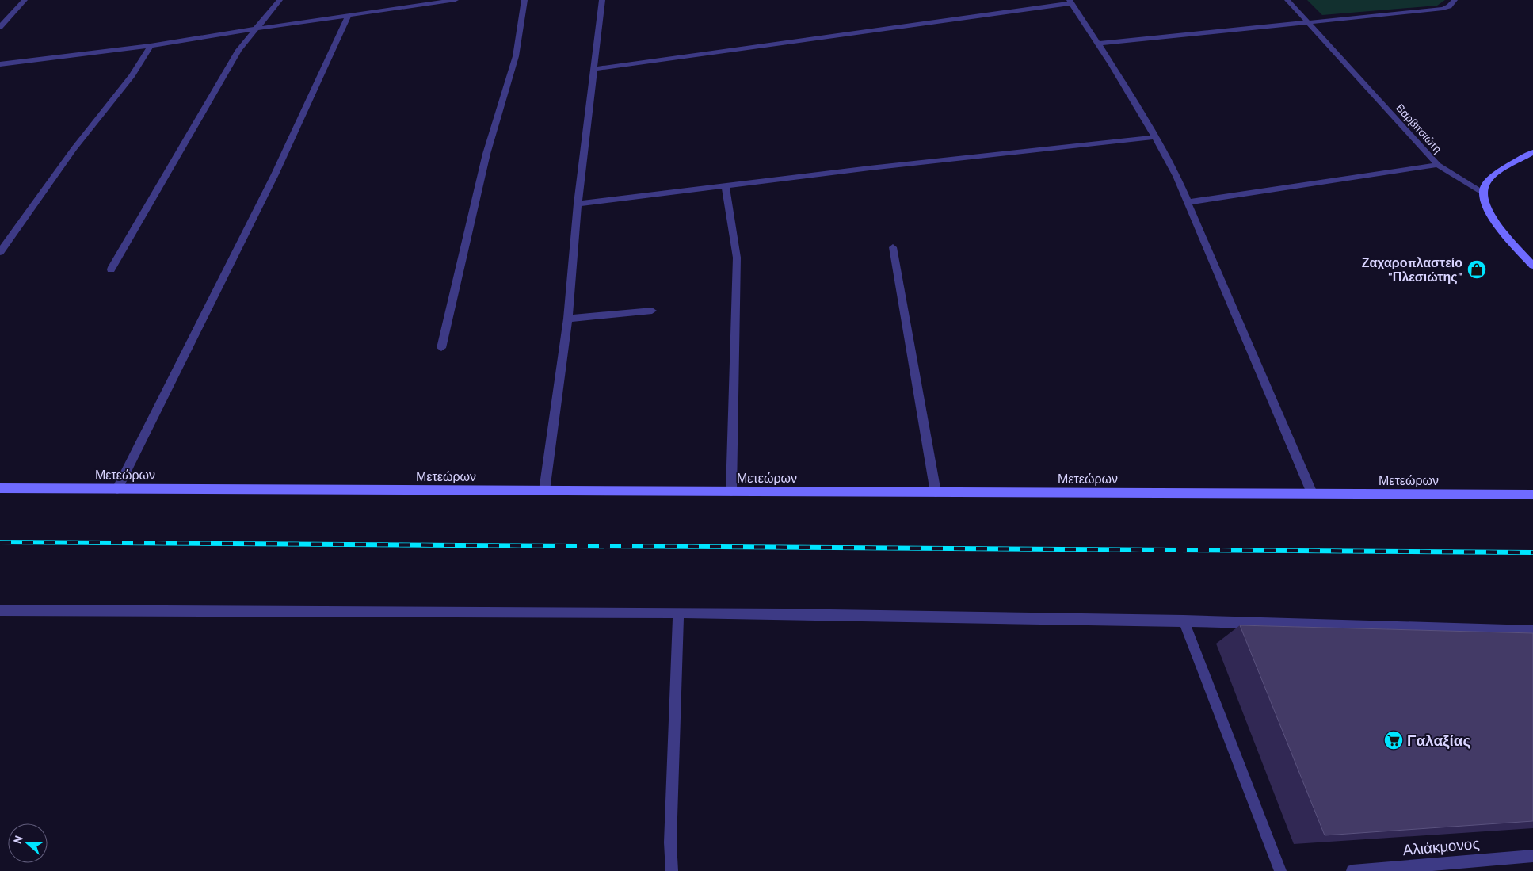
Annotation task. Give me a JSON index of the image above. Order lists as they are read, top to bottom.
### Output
{
  "streets": {
    "street": ["Βαρβιτσιώτη", "Μετεώρων", "Αλιάκμονος"]
  },
  "places": {
    "shop": ["Ζαχαροπλαστείο \"Πλεσιώτης\""],
    "supermarket": ["Γαλαξίας"]
  },
  "north": "left"
}
